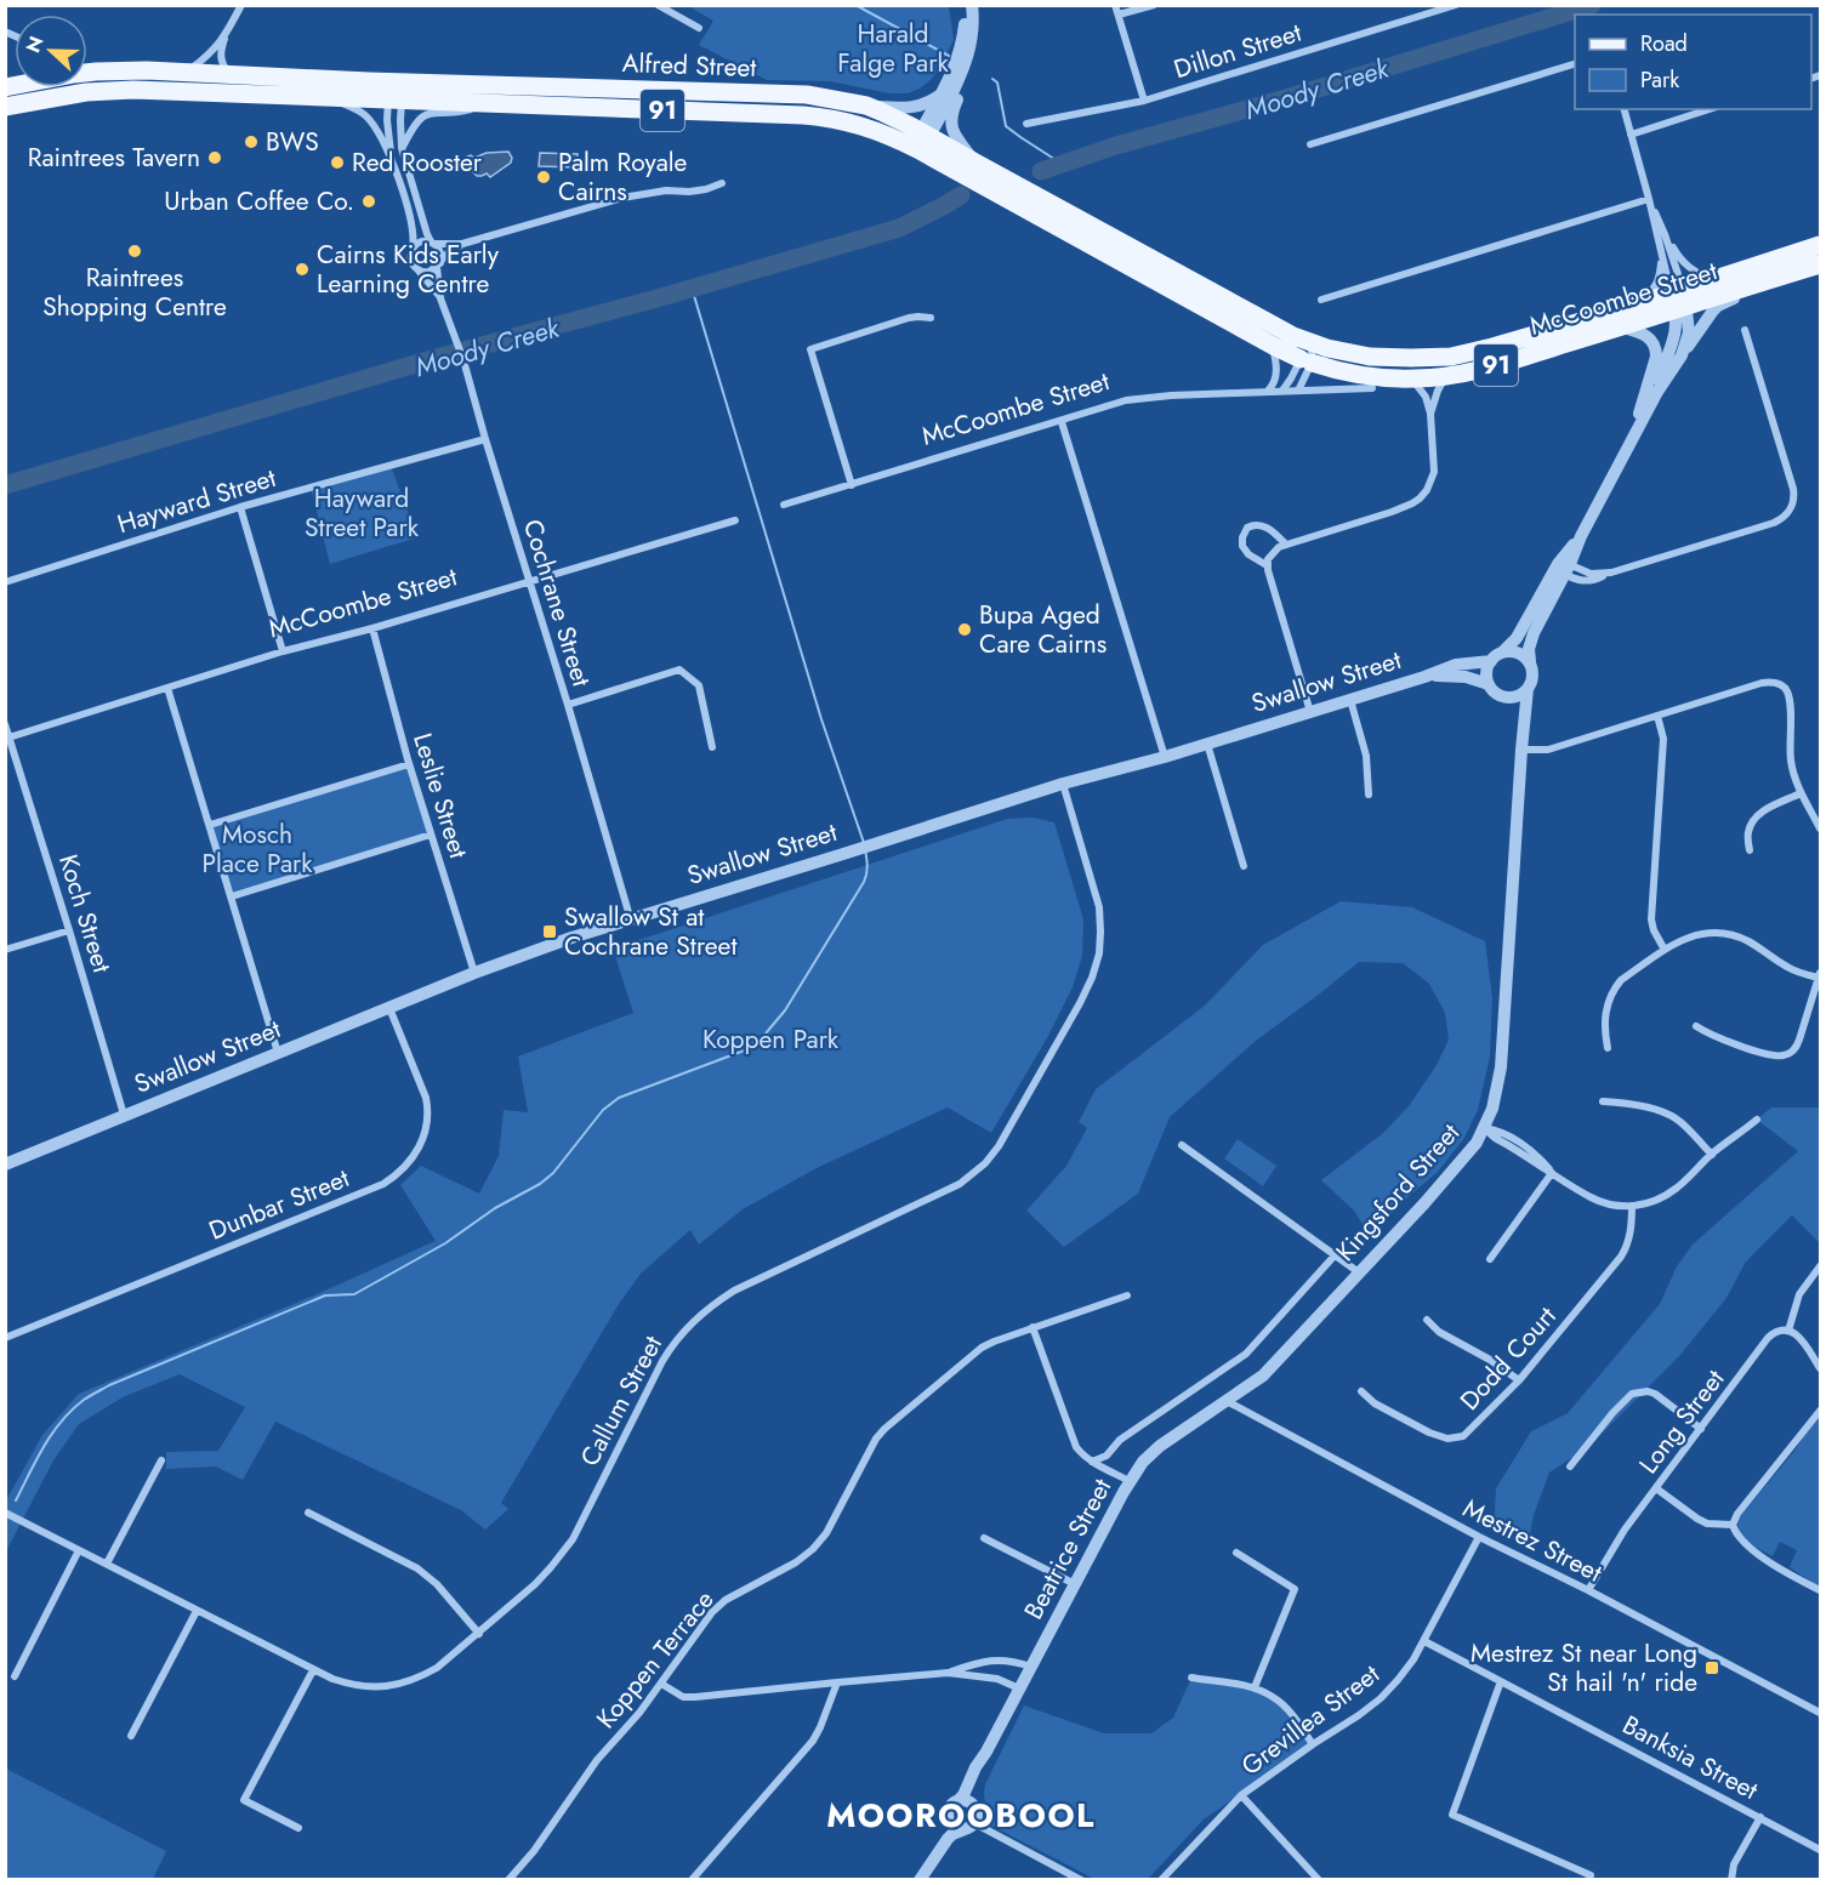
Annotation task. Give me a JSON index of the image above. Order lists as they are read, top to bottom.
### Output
{
  "streets": {
    "main road": ["Alfred Street", "91", "McCoombe Street"],
    "street": [
      "Dillon Street",
      "Hayward Street",
      "Cochrane Street",
      "Swallow Street",
      "Leslie Street",
      "Koch Street",
      "Kingsford Street",
      "Dunbar Street",
      "Dodd Court",
      "Callum Street",
      "Long Street",
      "Mestrez Street",
      "Beatrice Street",
      "Koppen Terrace",
      "Grevillea Street",
      "Banksia Street"
    ]
  },
  "crossings": [
    ["Alfred Street", "McCoombe Street"],
    ["McCoombe Street", "Cochrane Street"],
    ["McCoombe Street", "Leslie Street"],
    ["McCoombe Street", "Koch Street"],
    ["Hayward Street", "Cochrane Street"],
    ["Cochrane Street", "Swallow Street"],
    ["Swallow Street", "Leslie Street"],
    ["Swallow Street", "Koch Street"],
    ["Swallow Street", "Kingsford Street"],
    ["Swallow Street", "Dunbar Street"],
    ["Swallow Street", "Callum Street"],
    ["Kingsford Street", "Mestrez Street"],
    ["Kingsford Street", "Beatrice Street"],
    ["Long Street", "Mestrez Street"],
    ["Mestrez Street", "Beatrice Street"],
    ["Mestrez Street", "Grevillea Street"],
    ["Grevillea Street", "Banksia Street"]
  ],
  "districts": ["MOOROOBOOL"],
  "water": ["Moody Creek"],
  "parks": [
    "Harald Falge Park",
    "Hayward Street Park",
    "Mosch Place Park",
    "Koppen Park"
  ],
  "places": {
    "other": [
      "BWS",
      "Raintrees Tavern",
      "Red Rooster",
      "Palm Royale Cairns",
      "Urban Coffee Co.",
      "Raintrees Shopping Centre",
      "Cairns Kids Early Learning Centre",
      "Bupa Aged Care Cairns"
    ],
    "transit": ["Swallow St at Cochrane Street", "Mestrez St near Long St hail 'n' ride"]
  },
  "legend": ["Road", "Park"],
  "north": "left"
}
